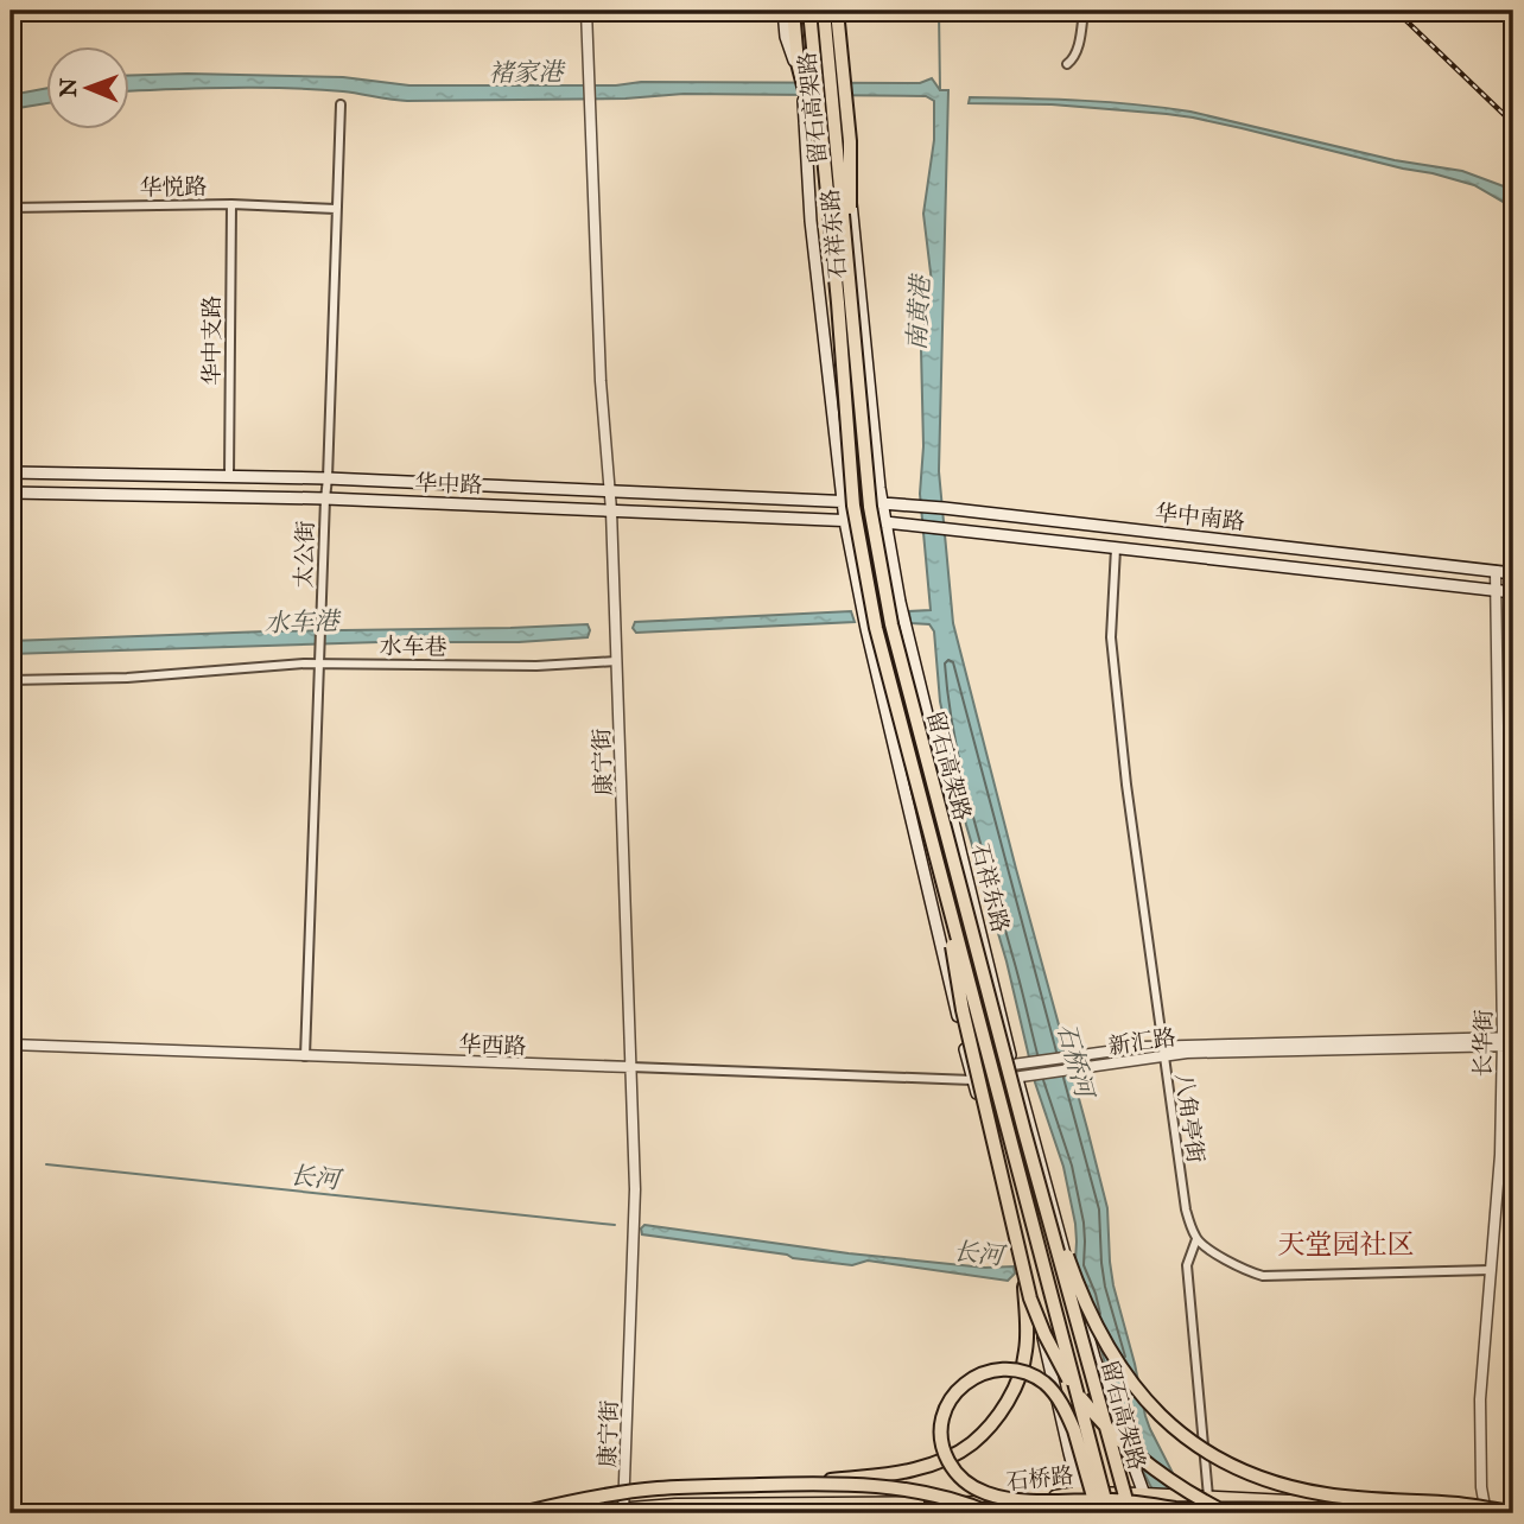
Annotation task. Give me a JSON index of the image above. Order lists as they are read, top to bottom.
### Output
{
  "streets": {
    "highway": ["留石高架路"],
    "main road": [
      "石祥东路",
      "华中路",
      "华中南路",
      "石桥路"
    ],
    "street": [
      "华悦路",
      "华中支路",
      "太公街",
      "水车巷",
      "康宁街",
      "新汇路",
      "长华街",
      "华西路",
      "八角亭街"
    ]
  },
  "crossings": [
    ["华悦路", "华中支路"],
    ["华悦路", "太公街"],
    ["石祥东路", "华中路"],
    ["石祥东路", "华中南路"],
    ["石祥东路", "新汇路"],
    ["石祥东路", "华西路"],
    ["石祥东路", "石桥路"],
    ["华中支路", "华中路"],
    ["华中路", "华中南路"],
    ["华中路", "太公街"],
    ["华中路", "康宁街"],
    ["华中南路", "长华街"],
    ["华中南路", "八角亭街"],
    ["太公街", "水车巷"],
    ["太公街", "华西路"],
    ["水车巷", "康宁街"],
    ["康宁街", "华西路"],
    ["康宁街", "石桥路"],
    ["新汇路", "长华街"],
    ["新汇路", "华西路"],
    ["新汇路", "八角亭街"],
    ["长华街", "石桥路"]
  ],
  "districts": ["天堂园社区"],
  "water": [
    "褚家港",
    "南黄港",
    "水车港",
    "石桥河",
    "长河"
  ],
  "north": "left"
}
